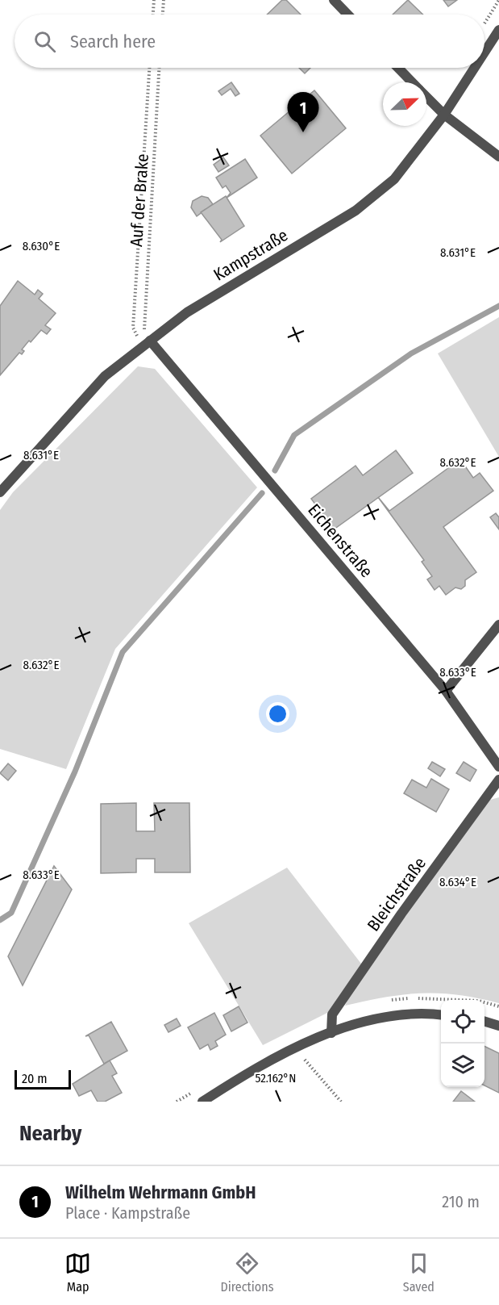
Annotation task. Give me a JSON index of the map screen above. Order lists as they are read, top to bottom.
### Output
{
  "streets": {
    "street": ["Kampstraße", "Eichenstraße", "Bleichstraße"],
    "path": ["Auf der Brake"]
  },
  "crossings": [
    ["Auf der Brake", "Kampstraße"],
    ["Auf der Brake", "Eichenstraße"],
    ["Kampstraße", "Eichenstraße"]
  ],
  "scale_bar": "20 m",
  "north": "top right",
  "page": {
    "search": "Search here",
    "pins": "1",
    "scale": "20 m",
    "heading": "Nearby",
    "list": [
      {
        "mark": "1",
        "name": "Wilhelm Wehrmann GmbH",
        "note": "Place · Kampstraße",
        "value": "210 m"
      }
    ],
    "nav": ["Map", "Directions", "Saved"]
  },
  "coordinates": [
    "8.630°E",
    "8.631°E",
    "8.632°E",
    "8.633°E",
    "8.634°E",
    "52.162°N"
  ]
}
